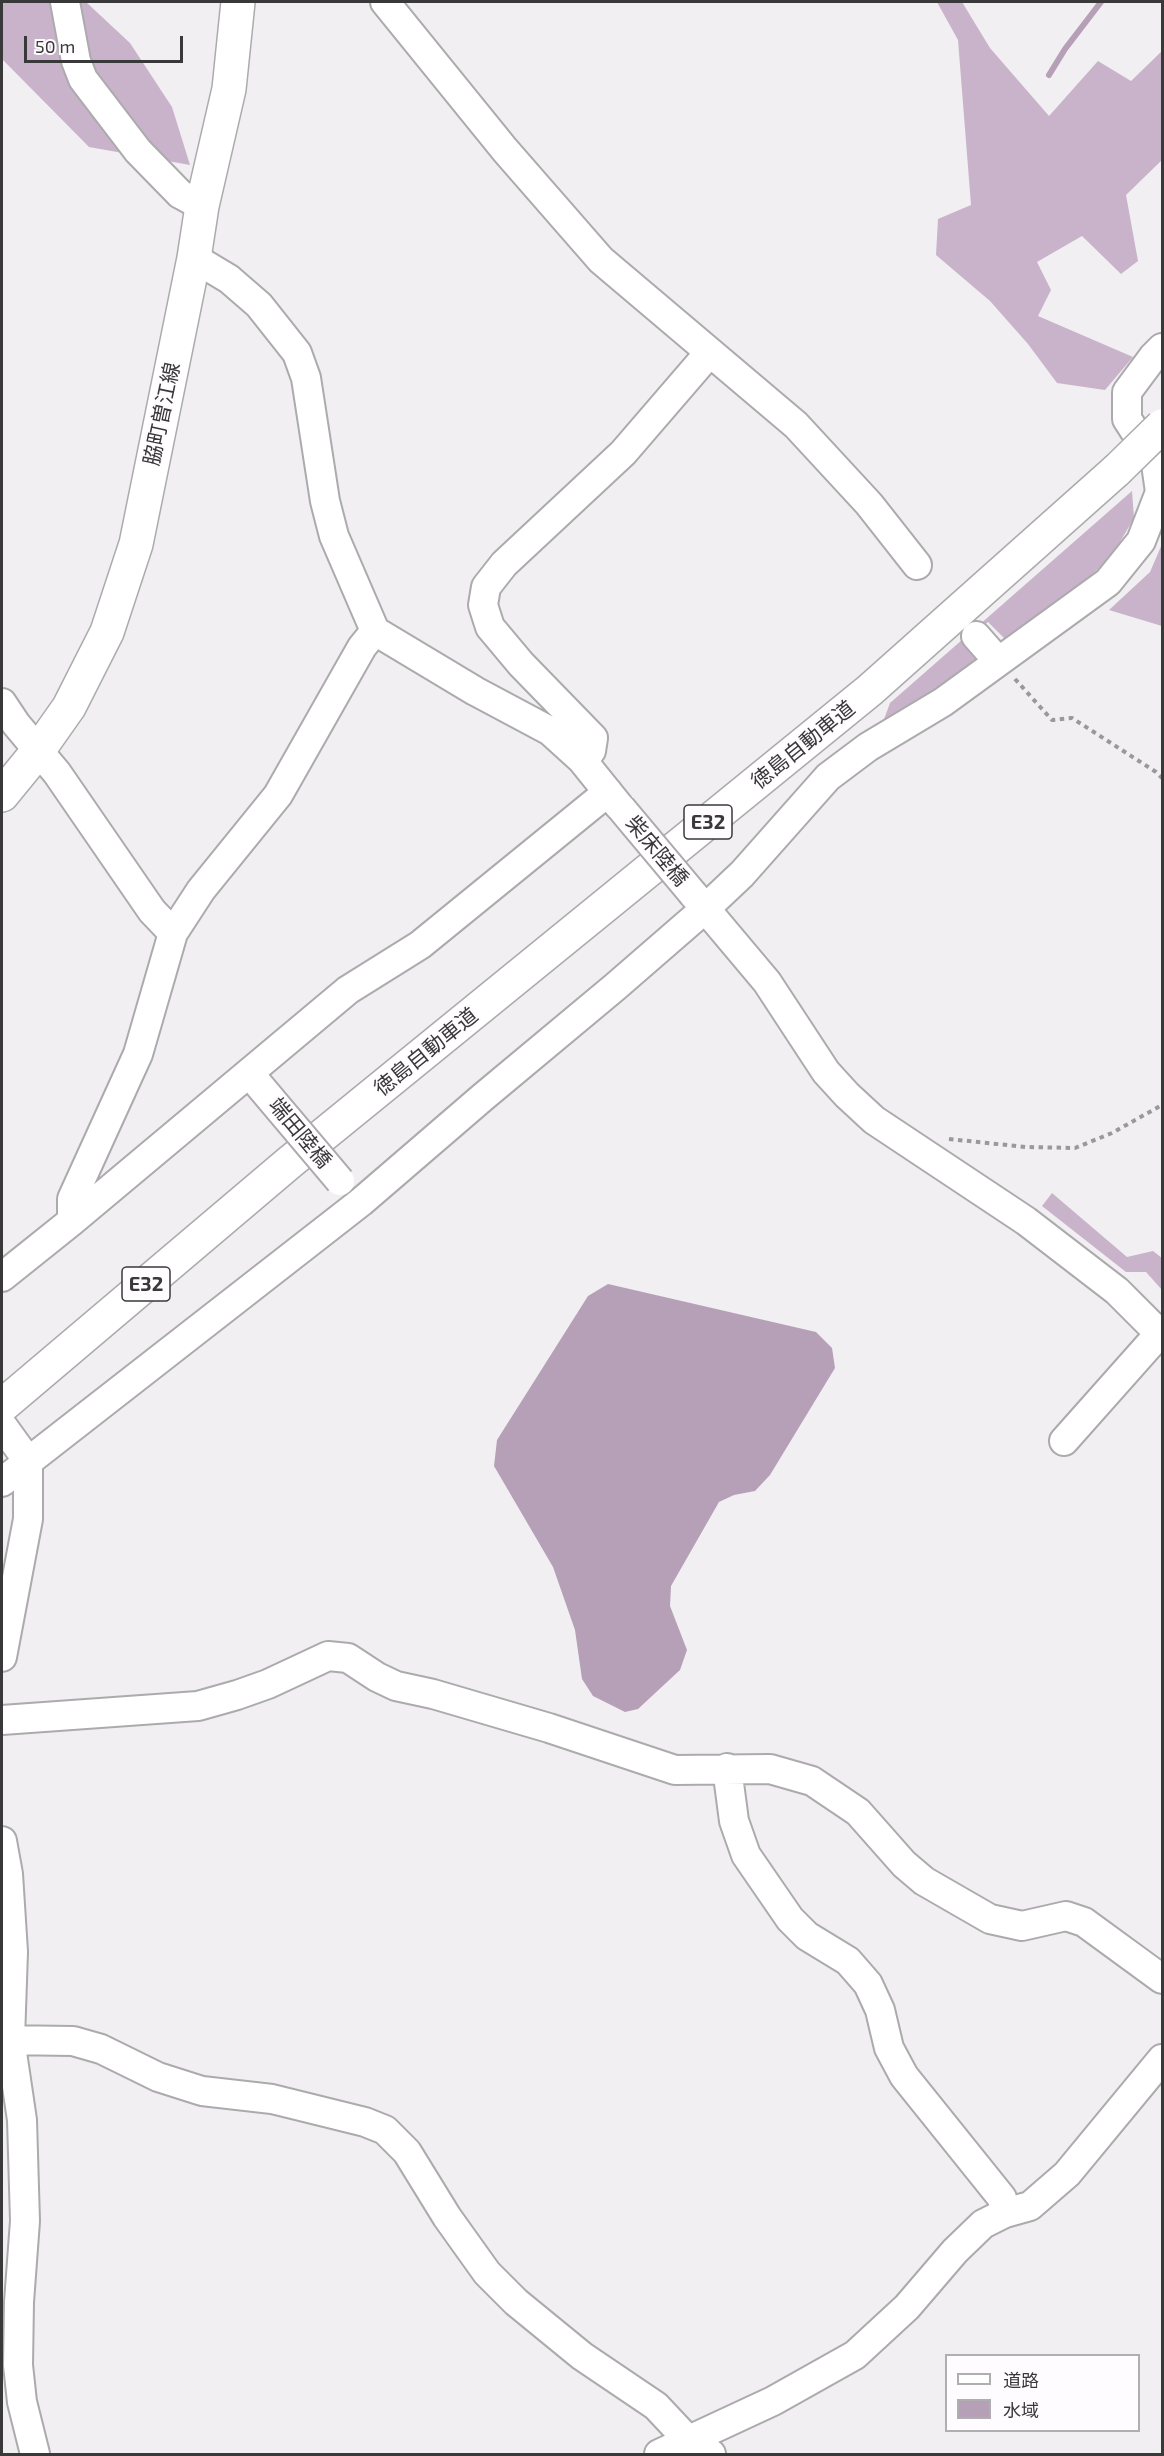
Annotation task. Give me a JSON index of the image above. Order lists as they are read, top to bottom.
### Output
{
  "streets": {
    "main road": ["脇町曽江線", "徳島自動車道", "E32"],
    "street": ["柴床陸橋", "端田陸橋"]
  },
  "legend": ["道路", "水域"],
  "scale_bar": "50 m"
}
